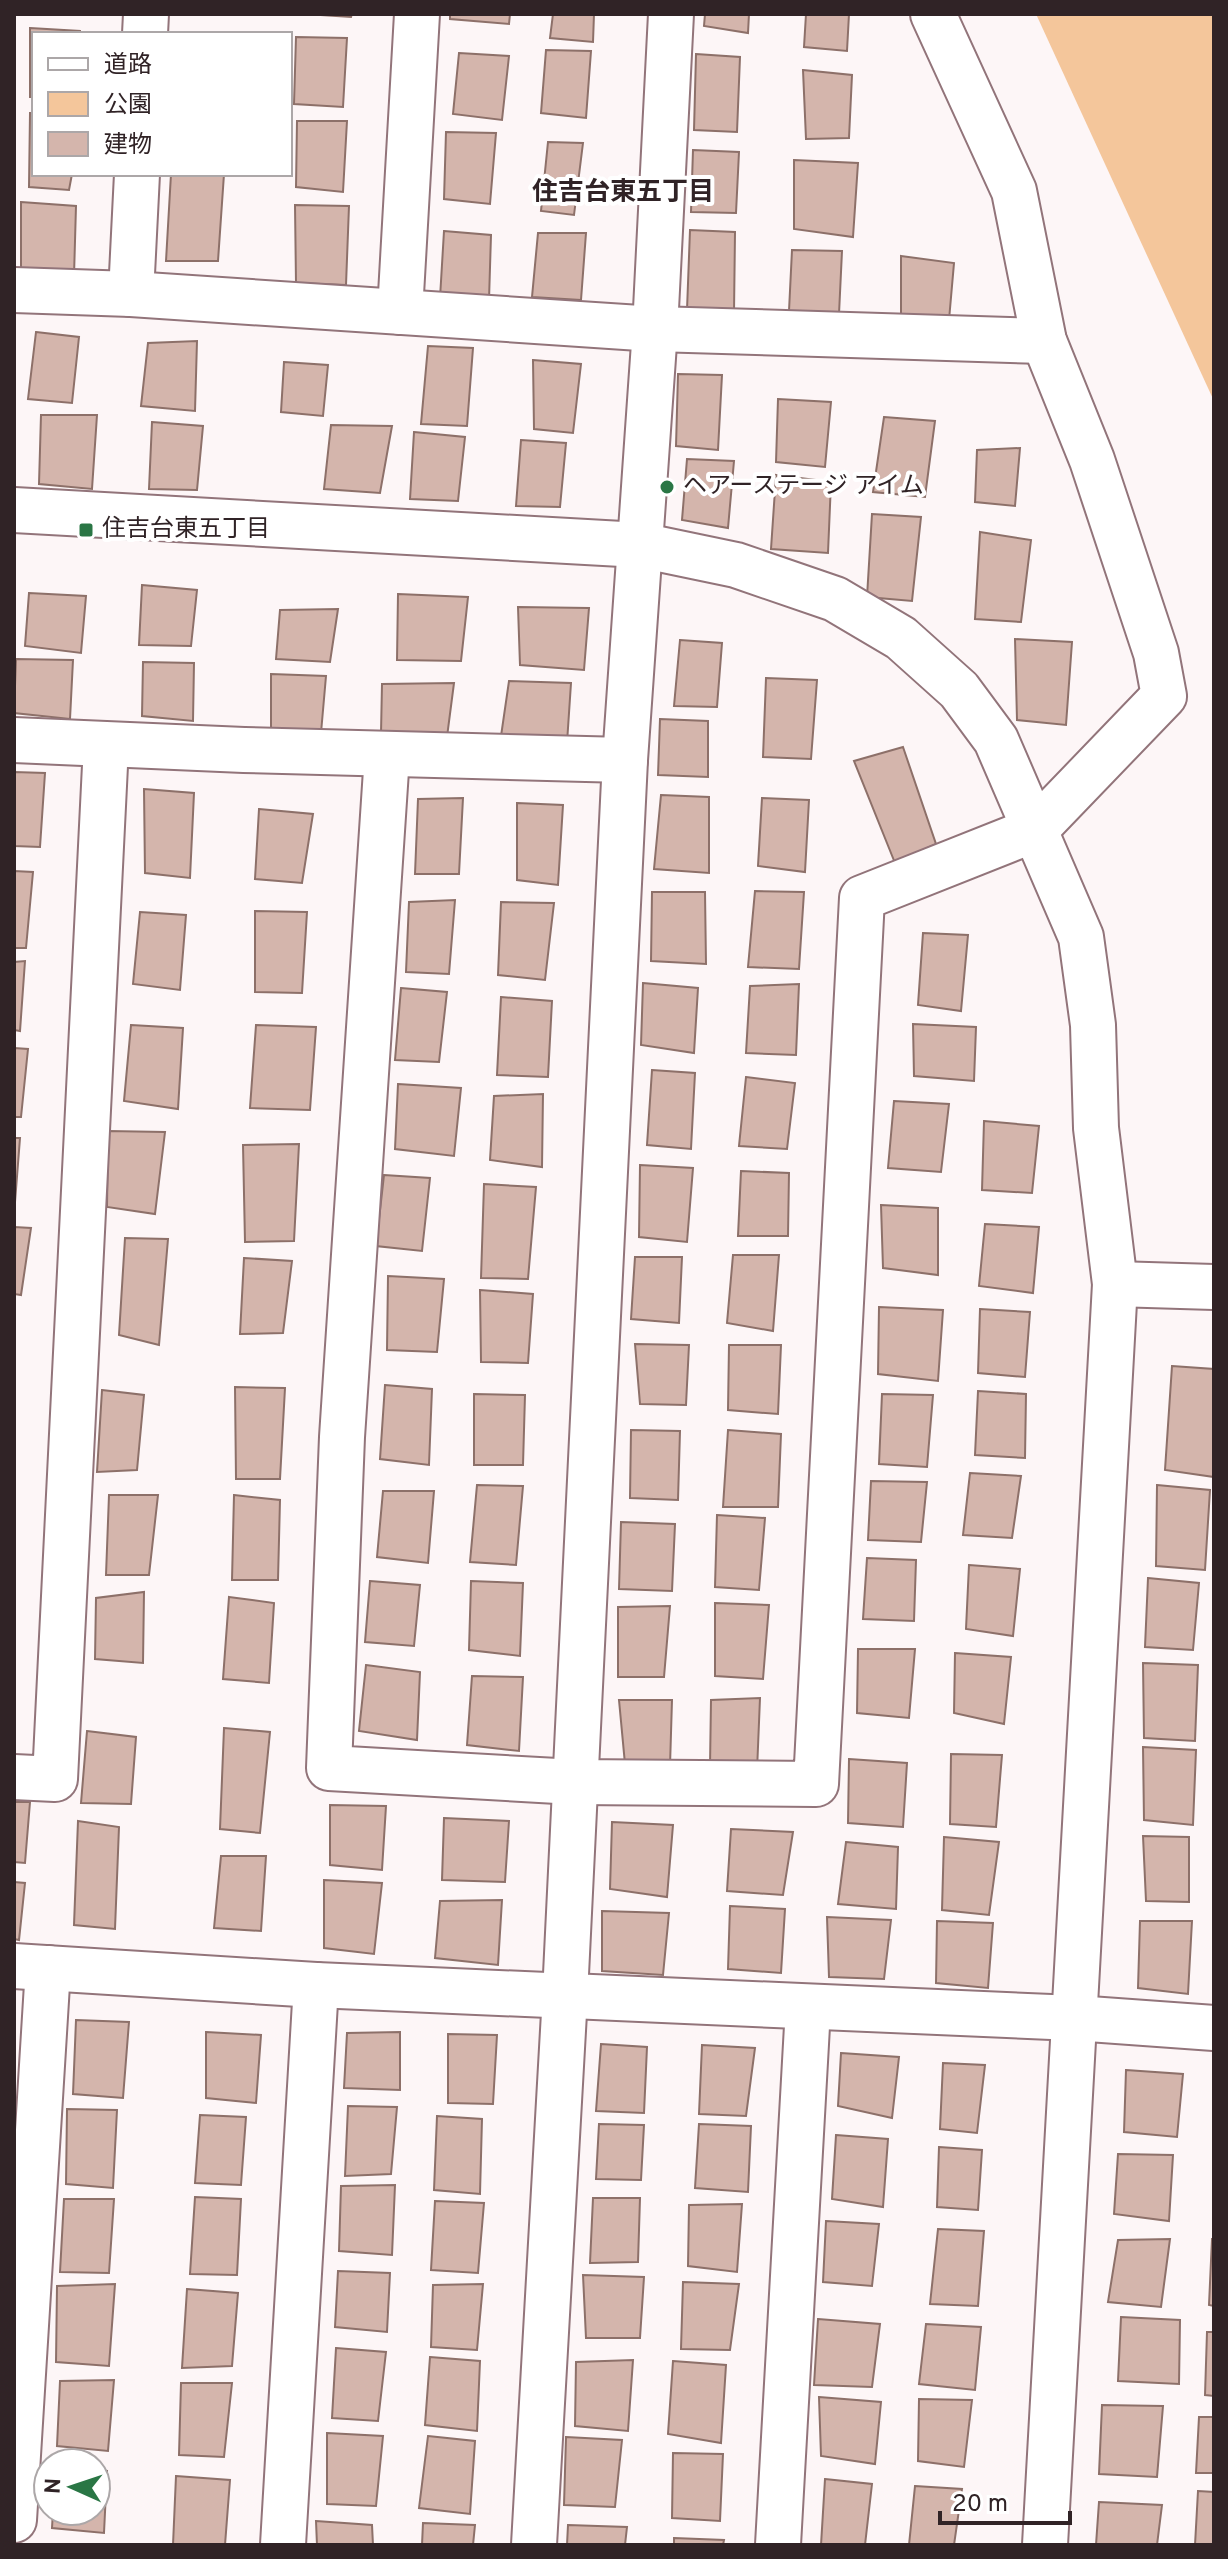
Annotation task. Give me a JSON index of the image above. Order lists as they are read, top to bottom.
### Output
{
  "districts": ["住吉台東五丁目"],
  "places": {
    "other": ["ヘアーステージ アイム"],
    "transit": ["住吉台東五丁目"]
  },
  "legend": ["道路", "公園", "建物"],
  "scale_bar": "20 m",
  "north": "left"
}
